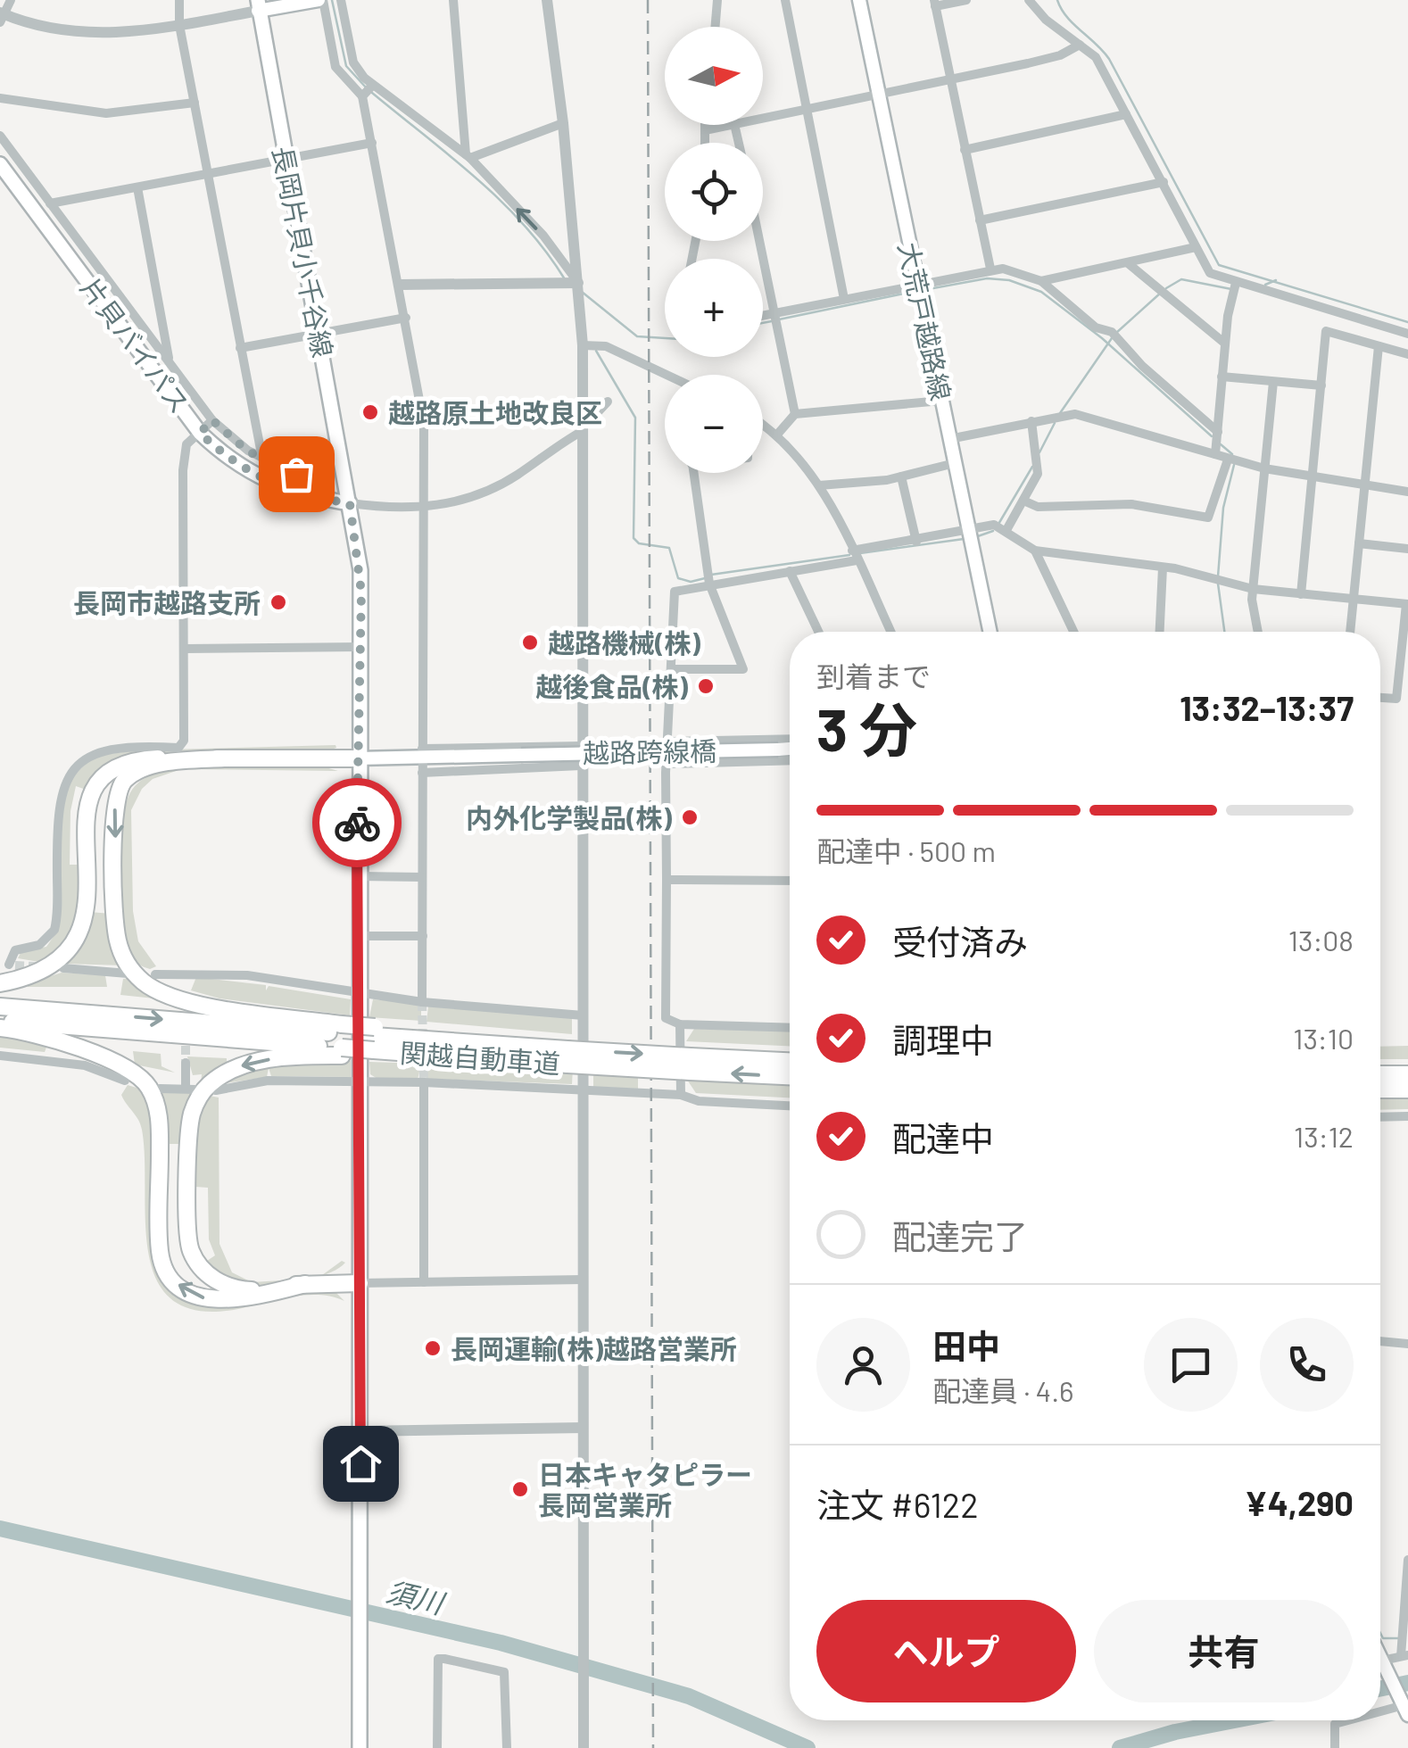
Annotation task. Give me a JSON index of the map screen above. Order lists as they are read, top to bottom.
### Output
{
  "streets": {
    "highway": ["関越自動車道"],
    "main road": [
      "長岡片貝小千谷線",
      "大荒戸越路線",
      "片貝バイパス",
      "越路跨線橋"
    ]
  },
  "crossings": [
    ["長岡片貝小千谷線", "片貝バイパス"],
    ["長岡片貝小千谷線", "越路跨線橋"]
  ],
  "water": ["須川"],
  "places": [
    "越路原土地改良区",
    "長岡市越路支所",
    "越路機械(株)",
    "越後食品(株)",
    "内外化学製品(株)",
    "長岡運輸(株)越路営業所",
    "日本キャタピラー 長岡営業所"
  ],
  "north": "right",
  "page": {
    "map_buttons": ["+", "−"],
    "heading": ["3 分", "到着まで", "13:32–13:37"],
    "panel": [
      "田中",
      "配達員 · 4.6",
      "注文 #6122",
      "¥4,290"
    ],
    "bar": "配達中 · 500 m",
    "list": [
      ["受付済み", "13:08"],
      ["調理中", "13:10"],
      ["配達中", "13:12"],
      "配達完了"
    ],
    "buttons": ["ヘルプ", "共有"]
  }
}
